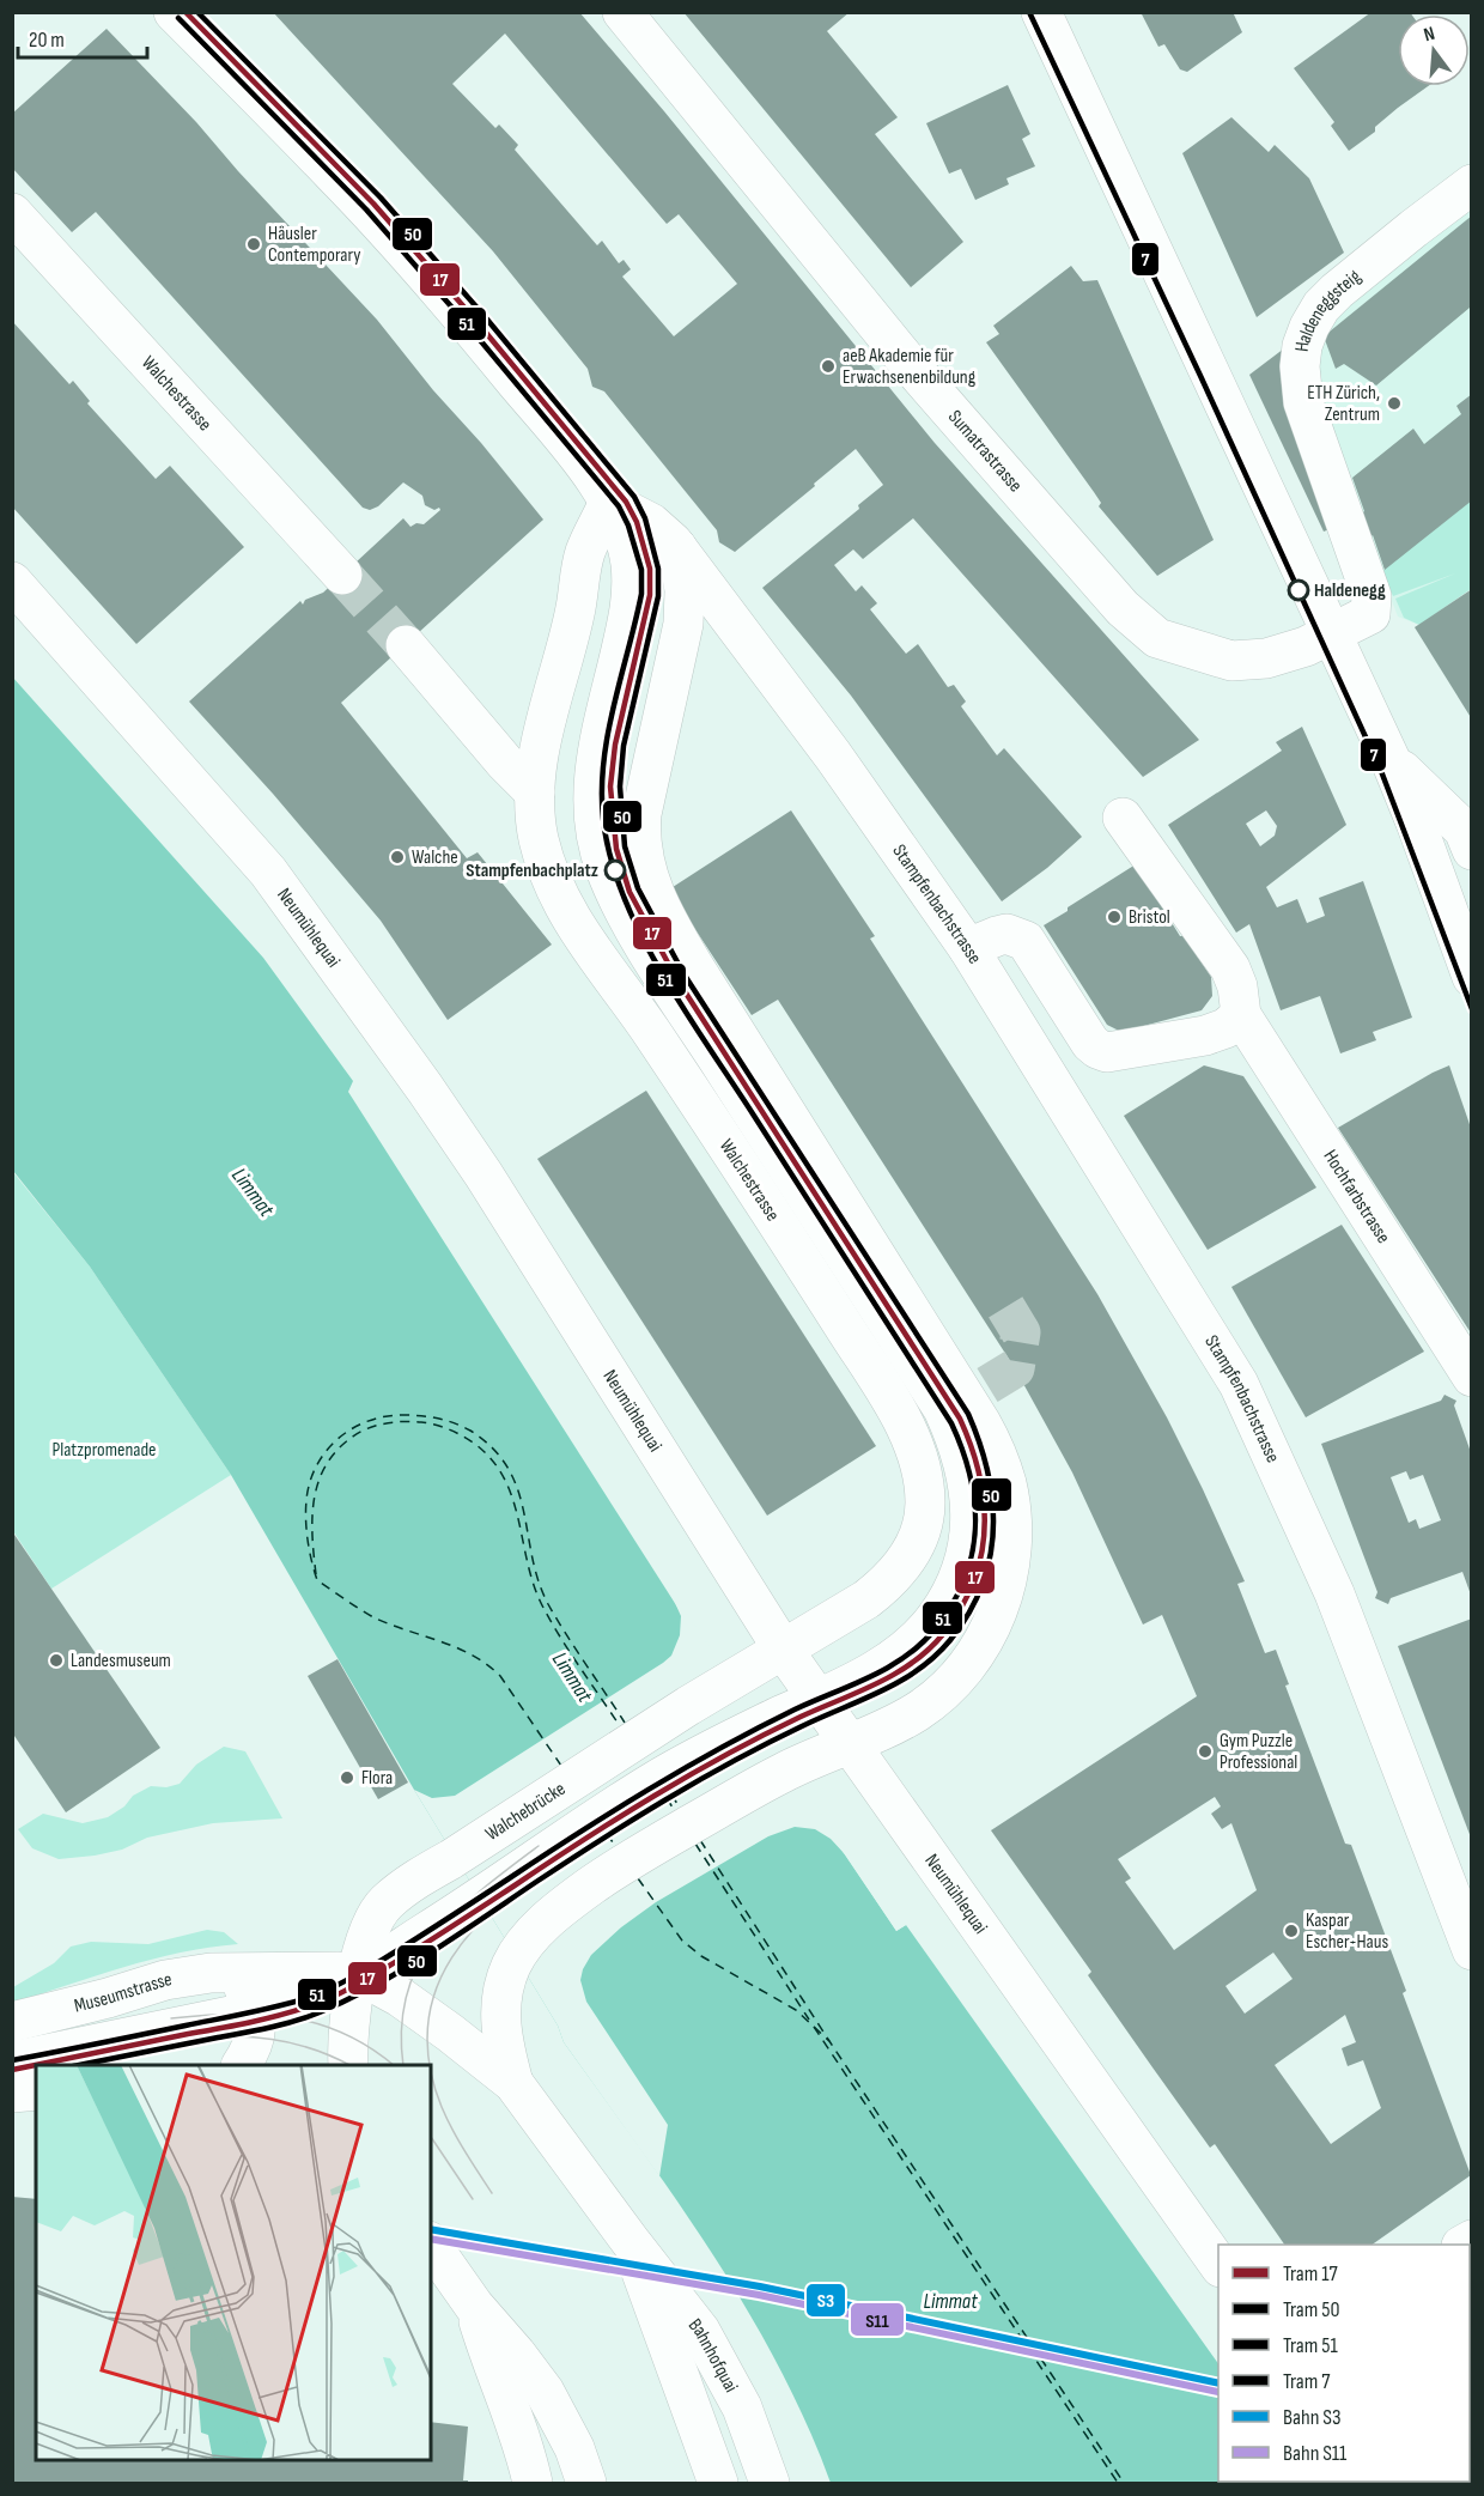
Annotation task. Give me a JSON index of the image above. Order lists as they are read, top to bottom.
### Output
{
  "streets": {
    "street": [
      "Haldeneggsteig",
      "Walchestrasse",
      "Sumatrastrasse",
      "Stampfenbachstrasse",
      "Neumühlequai",
      "Hochfarbstrasse",
      "Walchebrücke",
      "Museumstrasse",
      "Bahnhofquai"
    ]
  },
  "crossings": [
    ["Haldeneggsteig", "Sumatrastrasse"],
    ["Walchestrasse", "Stampfenbachstrasse"],
    ["Walchestrasse", "Neumühlequai"],
    ["Walchestrasse", "Walchebrücke"],
    ["Walchestrasse", "Bahnhofquai"],
    ["Walchebrücke", "Bahnhofquai"],
    ["Museumstrasse", "Bahnhofquai"]
  ],
  "water": ["Limmat"],
  "parks": ["Platzpromenade"],
  "places": [
    "Häusler Contemporary",
    "aeB Akademie für Erwachsenenbildung",
    "ETH Zürich, Zentrum",
    "Haldenegg",
    "Walche",
    "Stampfenbachplatz",
    "Bristol",
    "Landesmuseum",
    "Gym Puzzle Professional",
    "Flora",
    "Kaspar Escher-Haus"
  ],
  "lines": [
    "tram line 17",
    "tram line 50",
    "tram line 7",
    "tram line 51",
    "rail line S3",
    "rail line S11"
  ],
  "legend": [
    "Tram 17",
    "Tram 50",
    "Tram 51",
    "Tram 7",
    "Bahn S3",
    "Bahn S11"
  ],
  "scale_bar": "20 m",
  "north": "top"
}
